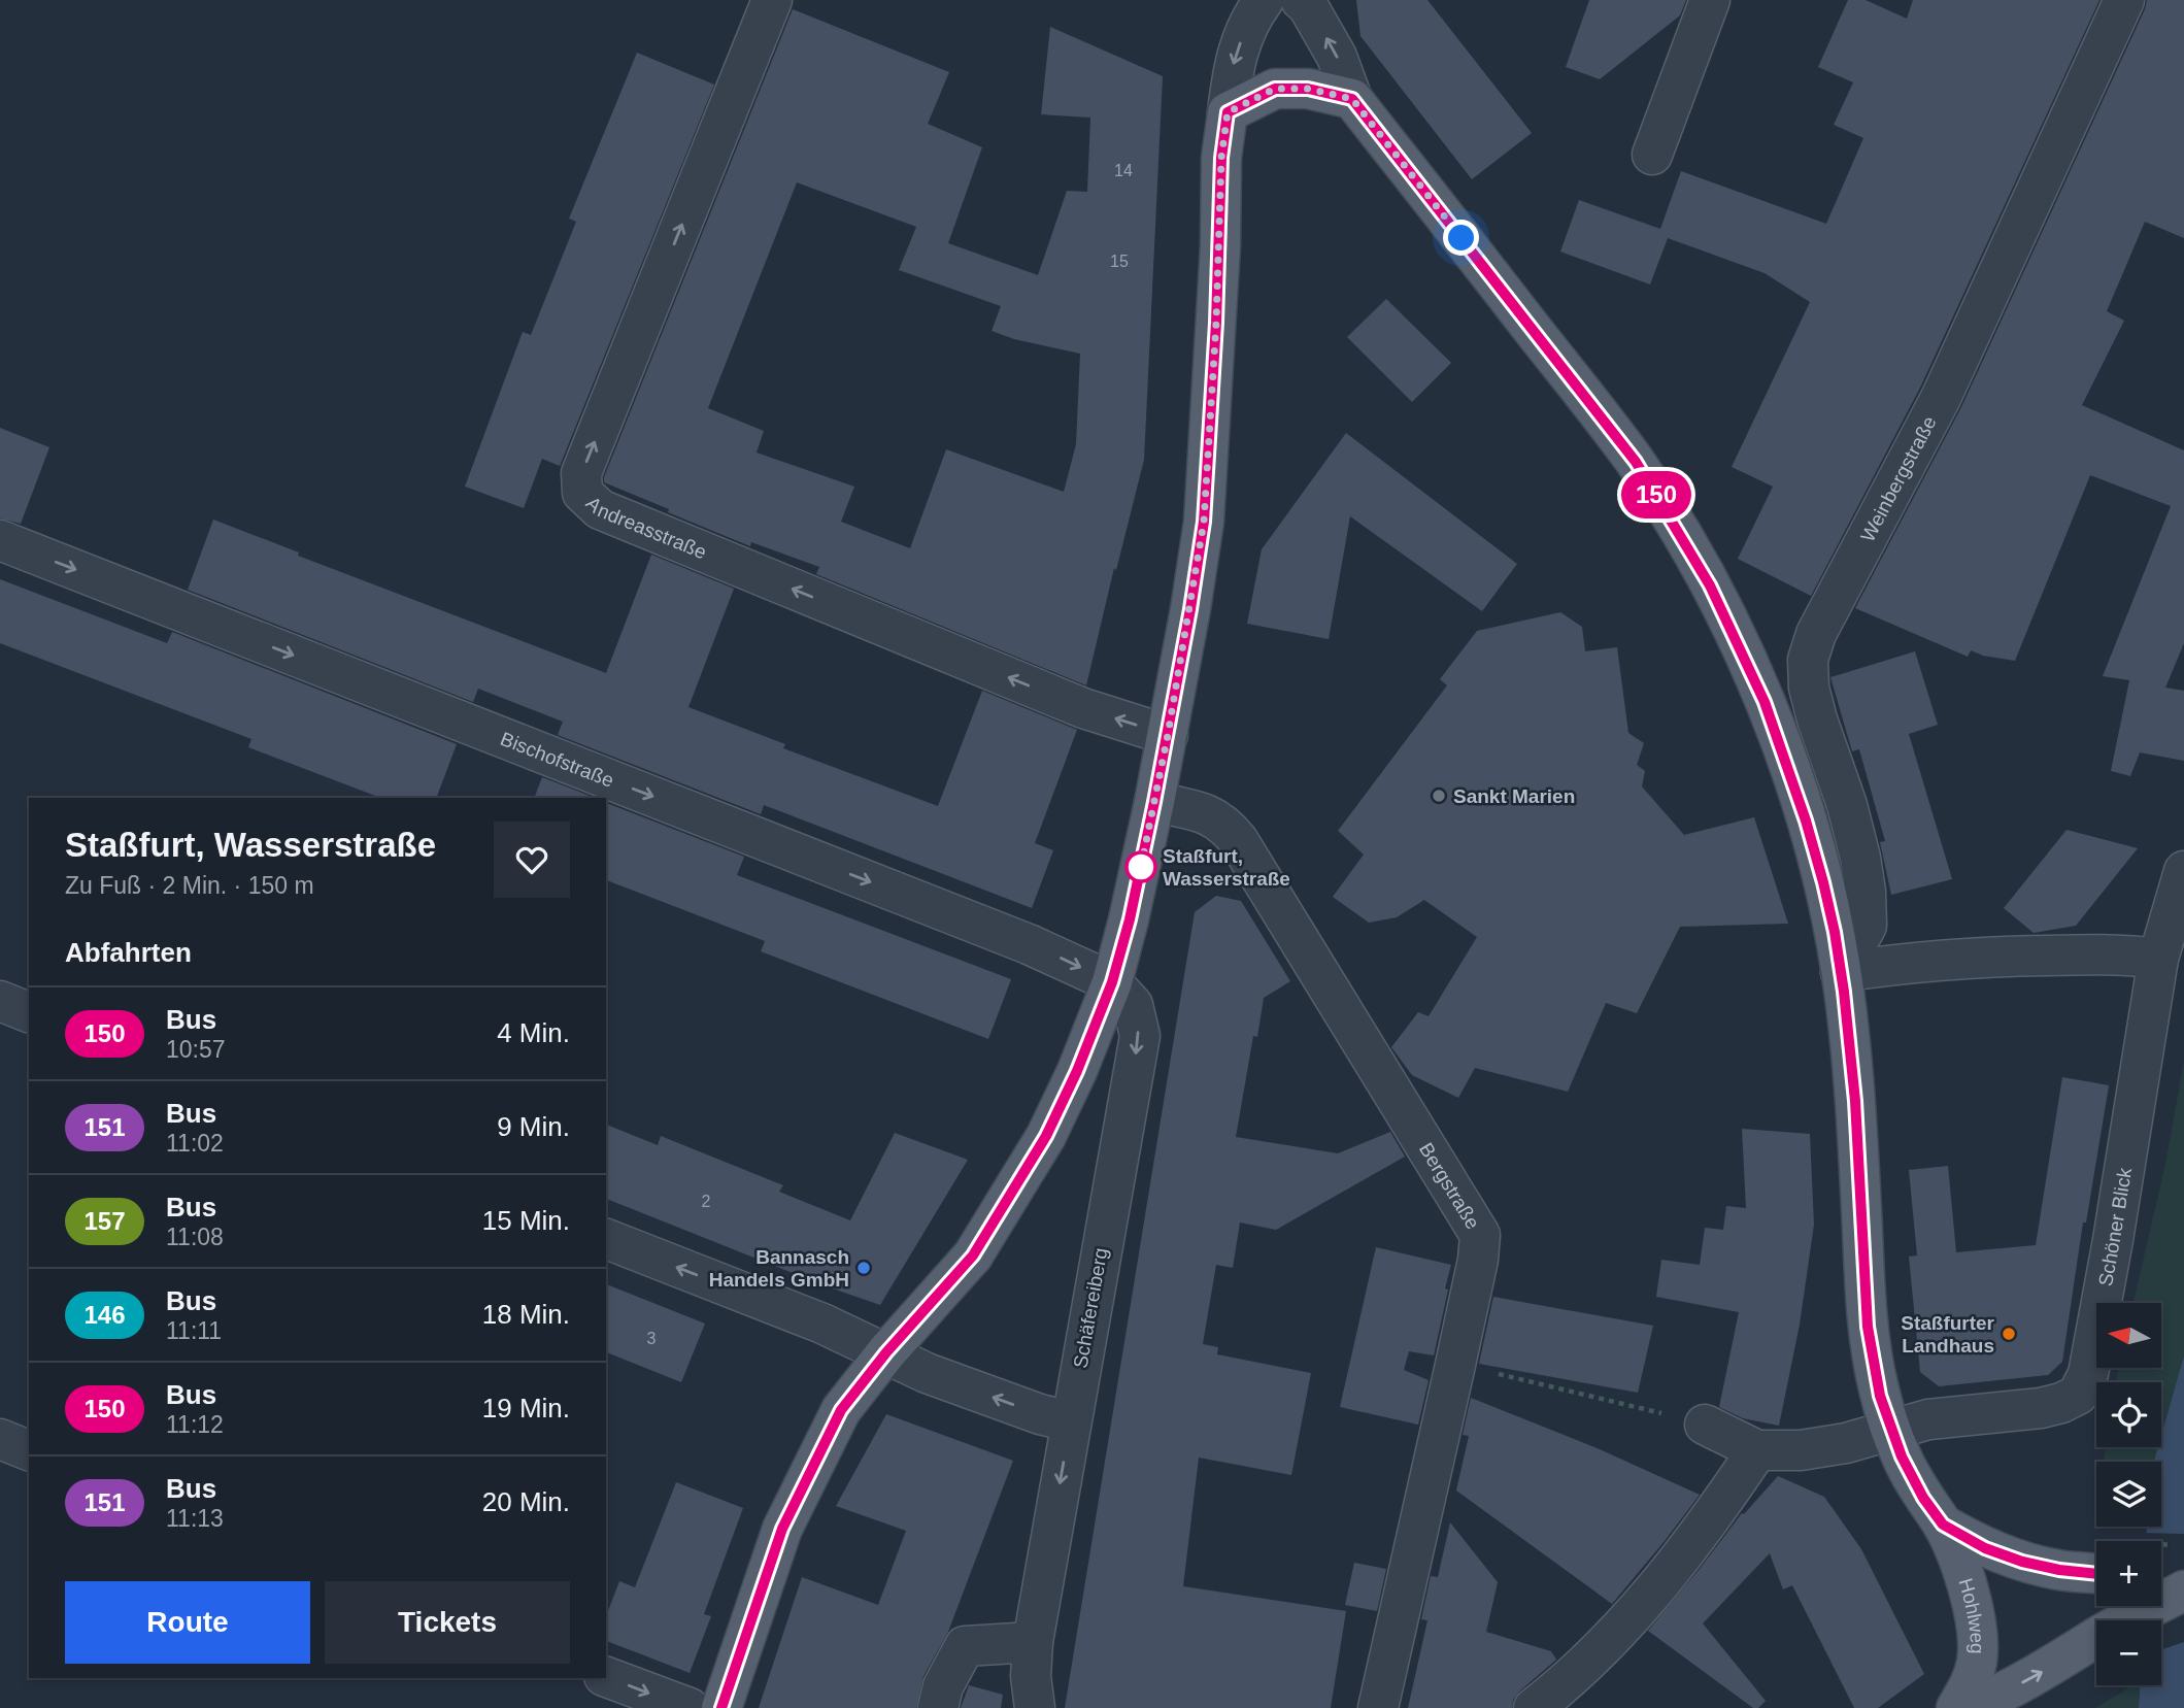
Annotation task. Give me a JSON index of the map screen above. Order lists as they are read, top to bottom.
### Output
{
  "streets": {
    "main road": ["Hohlweg"],
    "street": [
      "Weinbergstraße",
      "Andreasstraße",
      "Bischofstraße",
      "Bergstraße",
      "Schöner Blick",
      "Schäfereiberg"
    ]
  },
  "crossings": [
    ["Weinbergstraße", "Hohlweg"],
    ["Bischofstraße", "Schäfereiberg"],
    ["Schöner Blick", "Hohlweg"]
  ],
  "one_way": ["Bischofstraße", "Schäfereiberg"],
  "places": [
    "Sankt Marien",
    "Staßfurt, Wasserstraße",
    "Bannasch Handels GmbH",
    "Staßfurter Landhaus"
  ],
  "lines": ["bus line 150"],
  "house_numbers": [
    "14",
    "15",
    "2",
    "3"
  ],
  "north": "left",
  "page": {
    "on_map": "150",
    "heading": [
      ["Staßfurt, Wasserstraße", "Zu Fuß · 2 Min. · 150 m"],
      "Abfahrten"
    ],
    "list": [
      {
        "mark": "150",
        "name": "Bus",
        "note": "10:57",
        "value": "4 Min."
      },
      {
        "mark": "151",
        "name": "Bus",
        "note": "11:02",
        "value": "9 Min."
      },
      {
        "mark": "157",
        "name": "Bus",
        "note": "11:08",
        "value": "15 Min."
      },
      {
        "mark": "146",
        "name": "Bus",
        "note": "11:11",
        "value": "18 Min."
      },
      {
        "mark": "150",
        "name": "Bus",
        "note": "11:12",
        "value": "19 Min."
      },
      {
        "mark": "151",
        "name": "Bus",
        "note": "11:13",
        "value": "20 Min."
      }
    ],
    "map_buttons": ["+", "−"],
    "buttons": ["Route", "Tickets"]
  }
}
